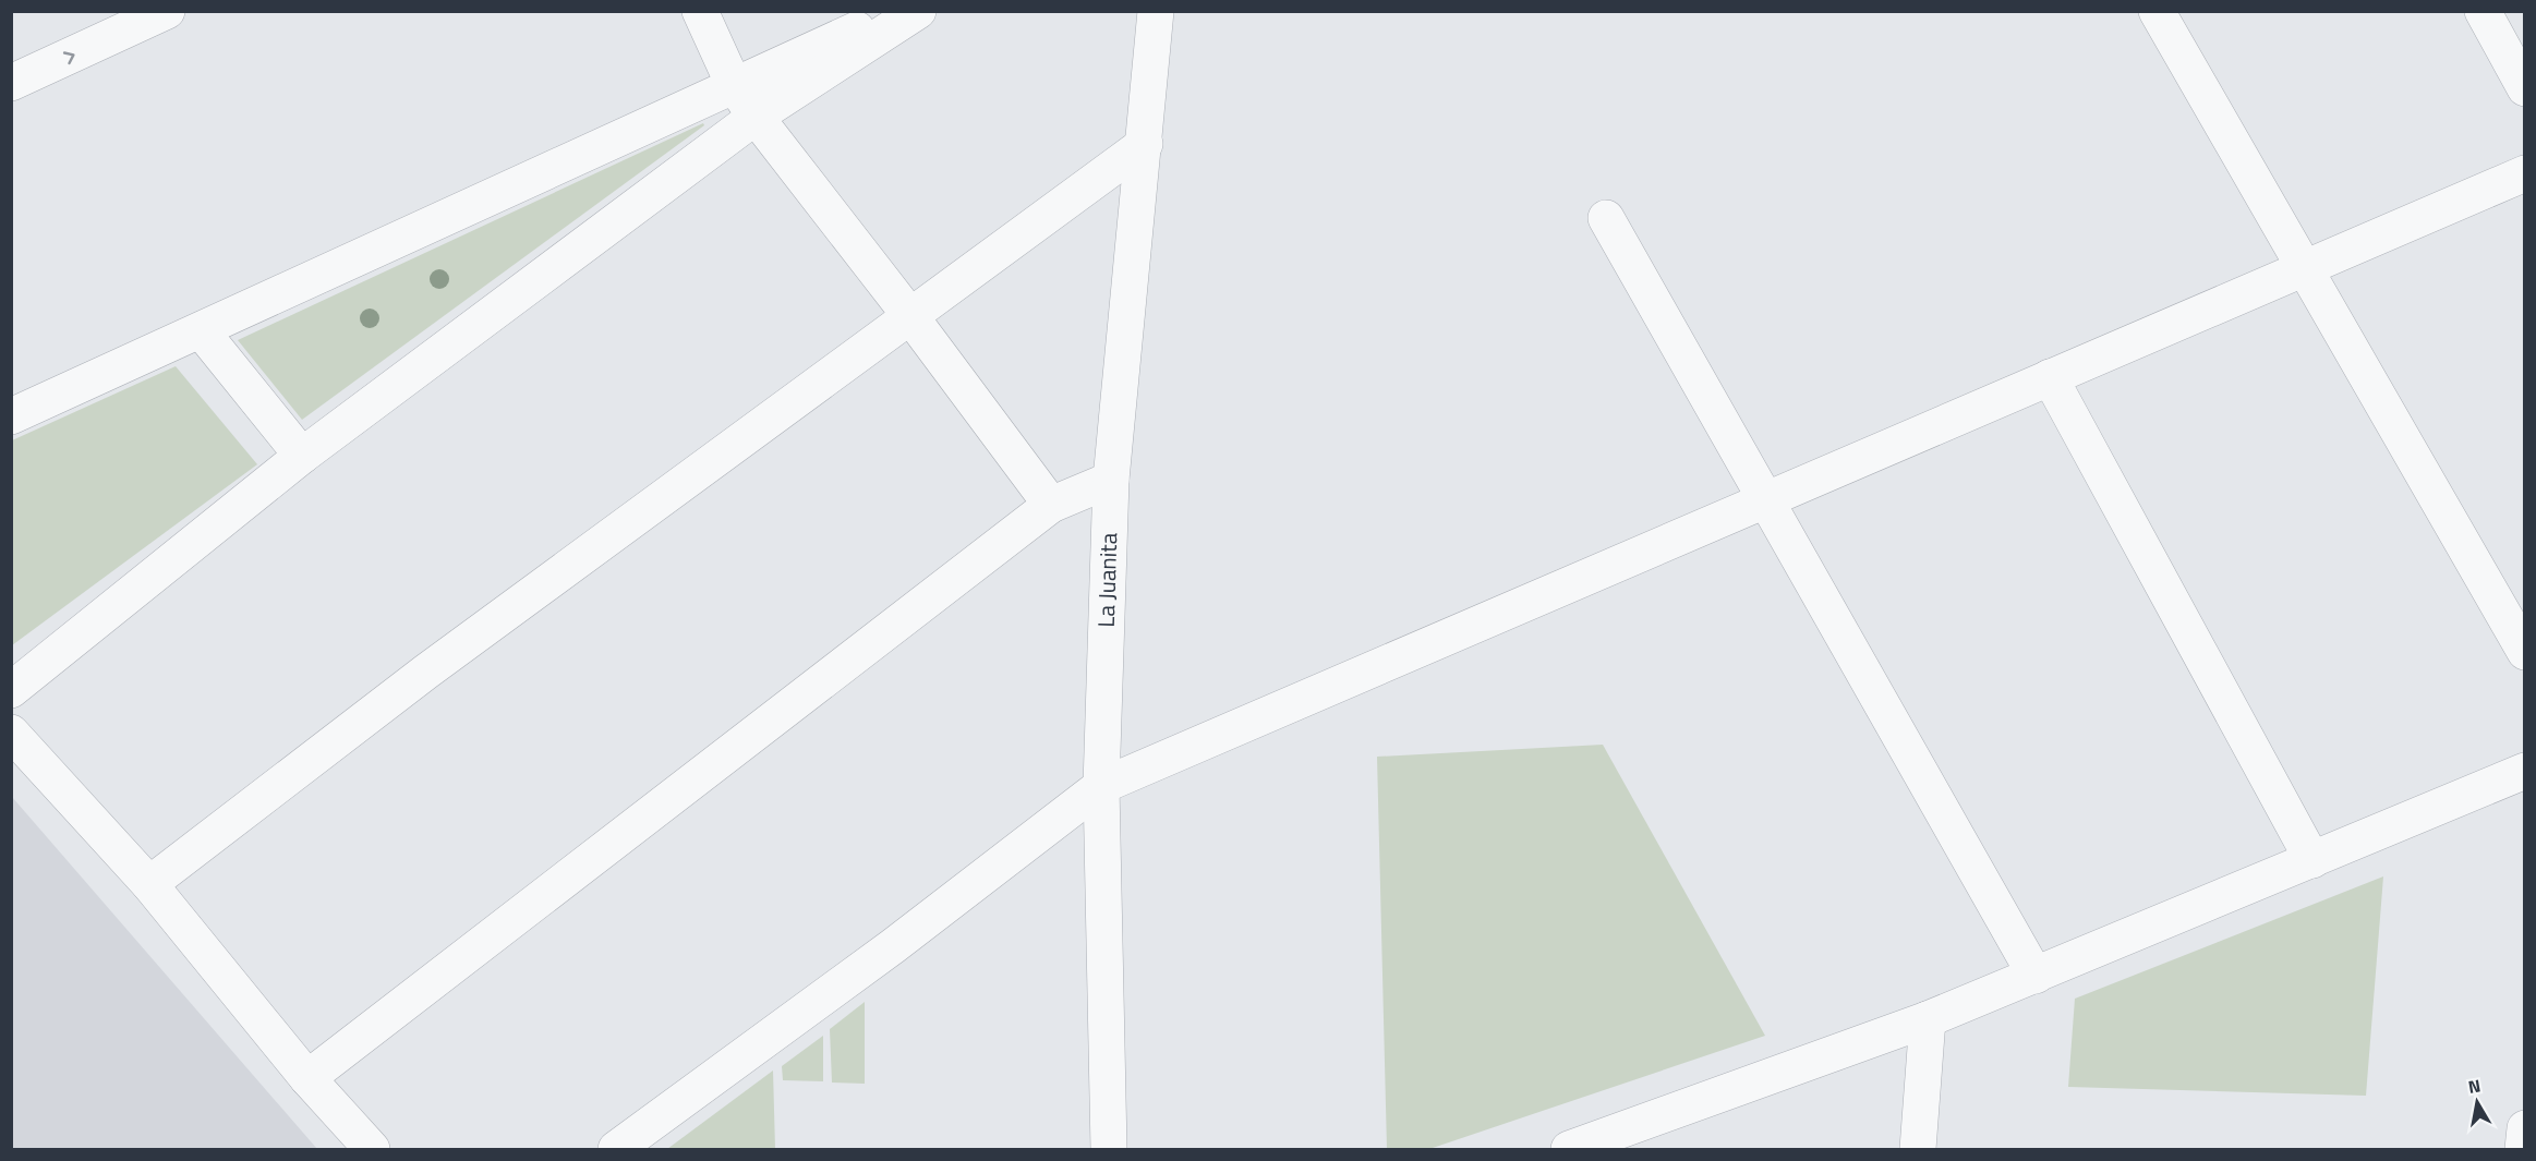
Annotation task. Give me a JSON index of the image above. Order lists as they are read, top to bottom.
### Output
{
  "streets": {
    "street": ["La Juanita"]
  },
  "north": "top"
}
